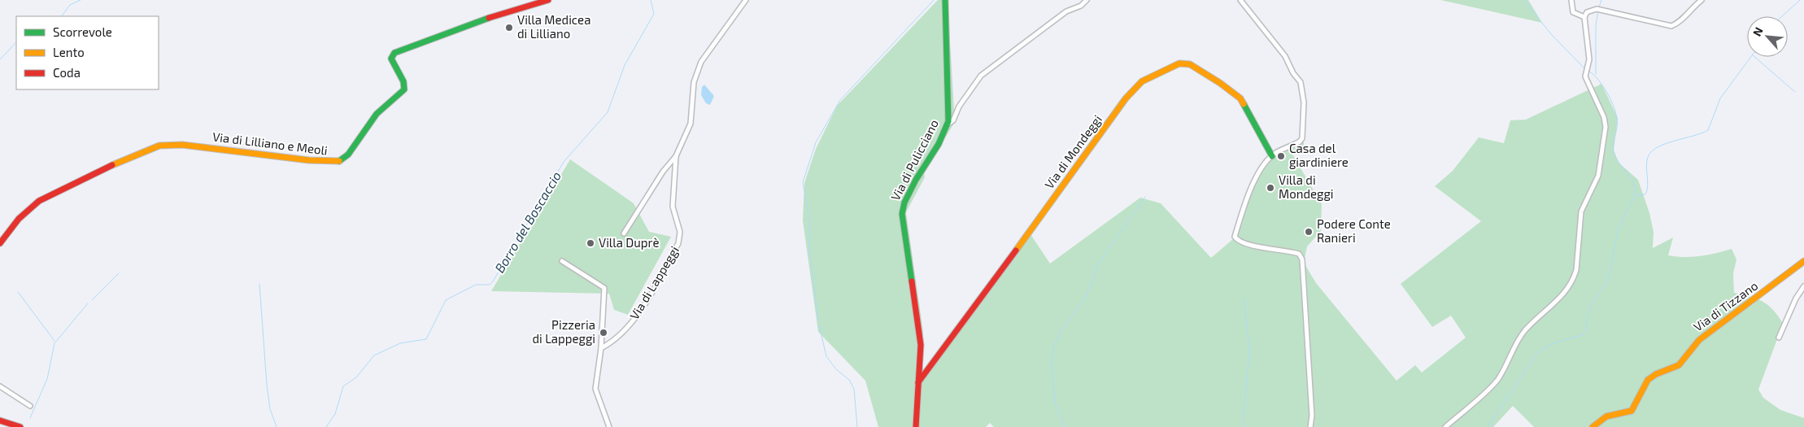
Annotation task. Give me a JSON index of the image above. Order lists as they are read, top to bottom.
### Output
{
  "streets": {
    "street": [
      "Via di Lilliano e Meoli",
      "Via di Mondeggi",
      "Via di Pulicciano",
      "Via di Lappeggi",
      "Via di Tizzano"
    ]
  },
  "crossings": [
    ["Via di Mondeggi", "Via di Pulicciano"]
  ],
  "water": ["Borro del Boscaccio"],
  "places": [
    "Villa Medicea di Lilliano",
    "Casa del giardiniere",
    "Villa di Mondeggi",
    "Podere Conte Ranieri",
    "Villa Duprè",
    "Pizzeria di Lappeggi"
  ],
  "legend": ["Scorrevole", "Lento", "Coda"],
  "north": "top left"
}
